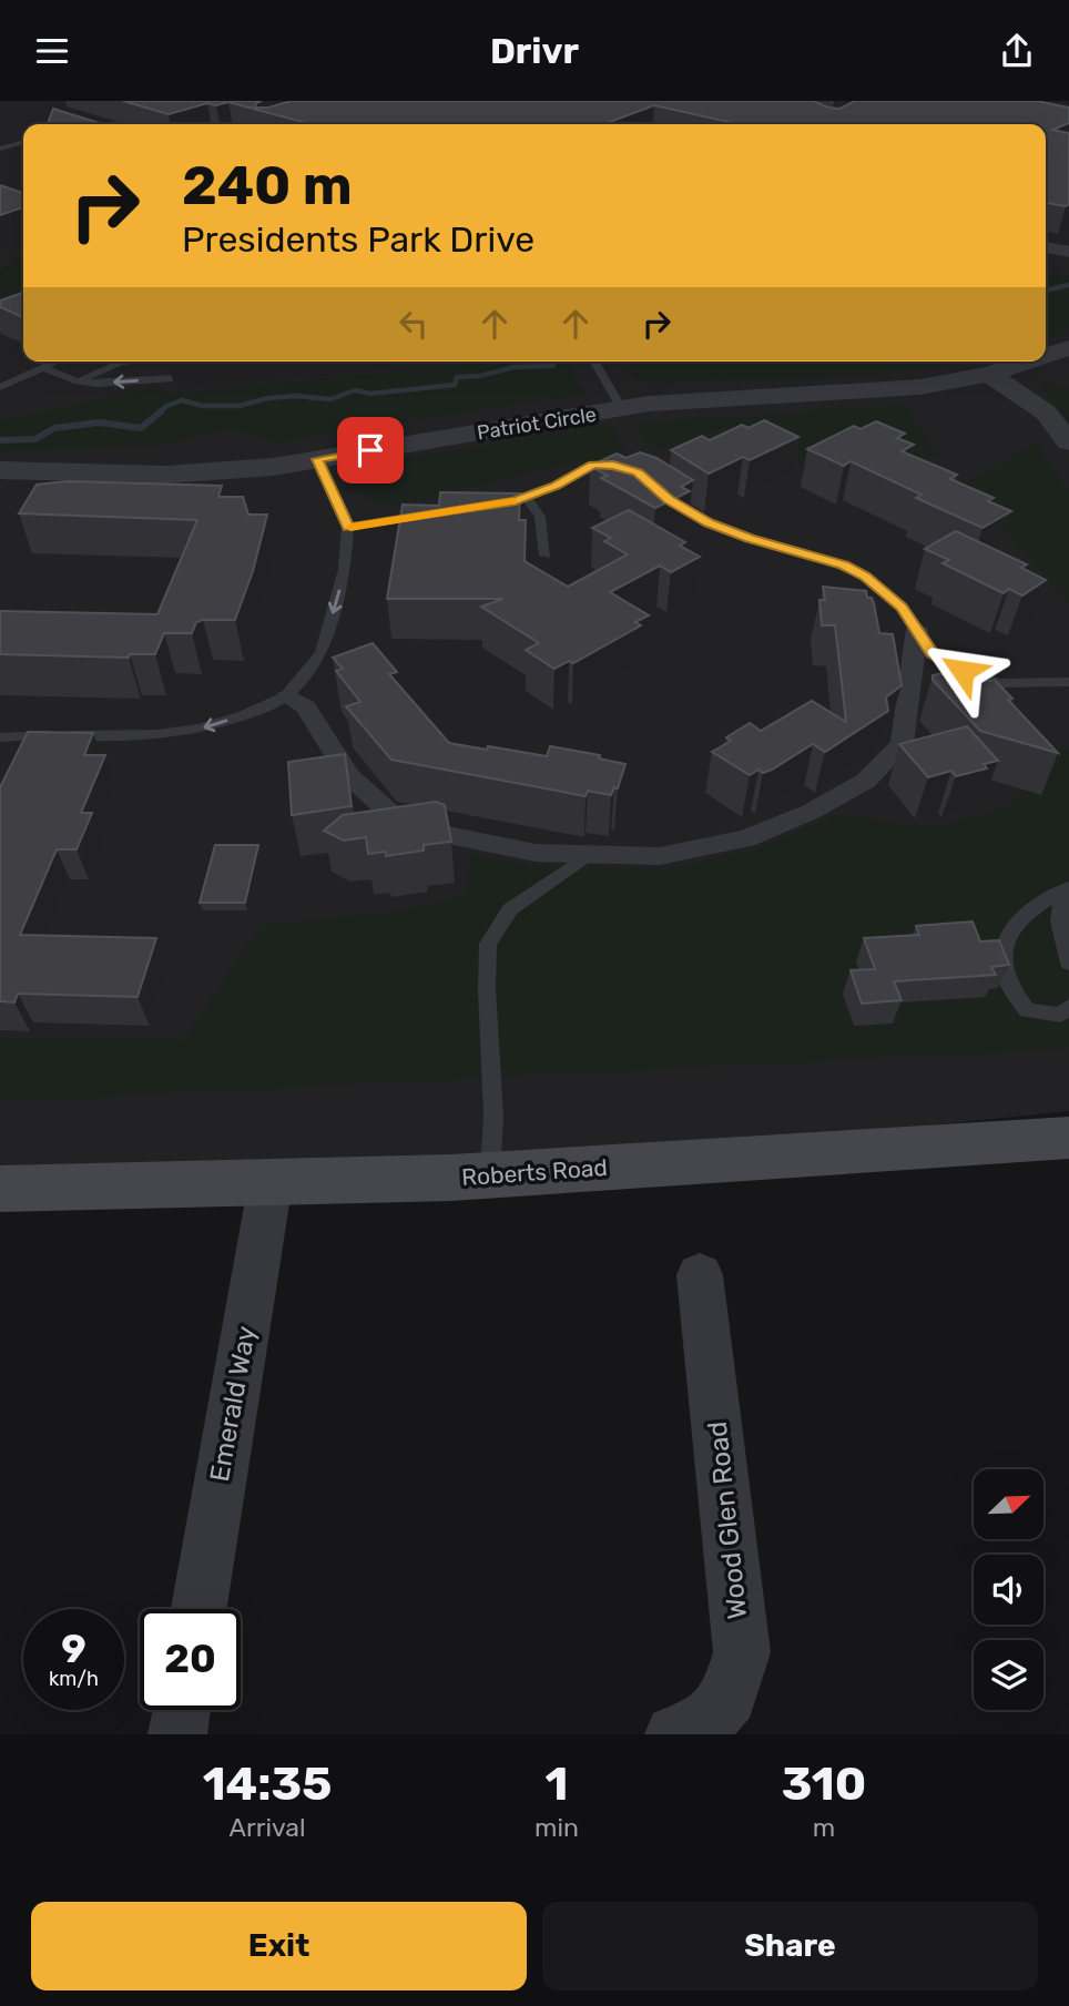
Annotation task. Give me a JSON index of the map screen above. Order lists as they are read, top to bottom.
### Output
{
  "streets": {
    "main road": ["Roberts Road"],
    "street": ["Patriot Circle", "Emerald Way", "Wood Glen Road"]
  },
  "crossings": [
    ["Roberts Road", "Emerald Way"]
  ],
  "north": "top right",
  "page": {
    "header": "Drivr",
    "turn": ["240 m", "Presidents Park Drive"],
    "speed": "9 km/h",
    "limit": "20",
    "eta": [
      "14:35",
      "Arrival",
      "1",
      "min",
      "310",
      "m"
    ],
    "buttons": ["Exit", "Share"]
  }
}
